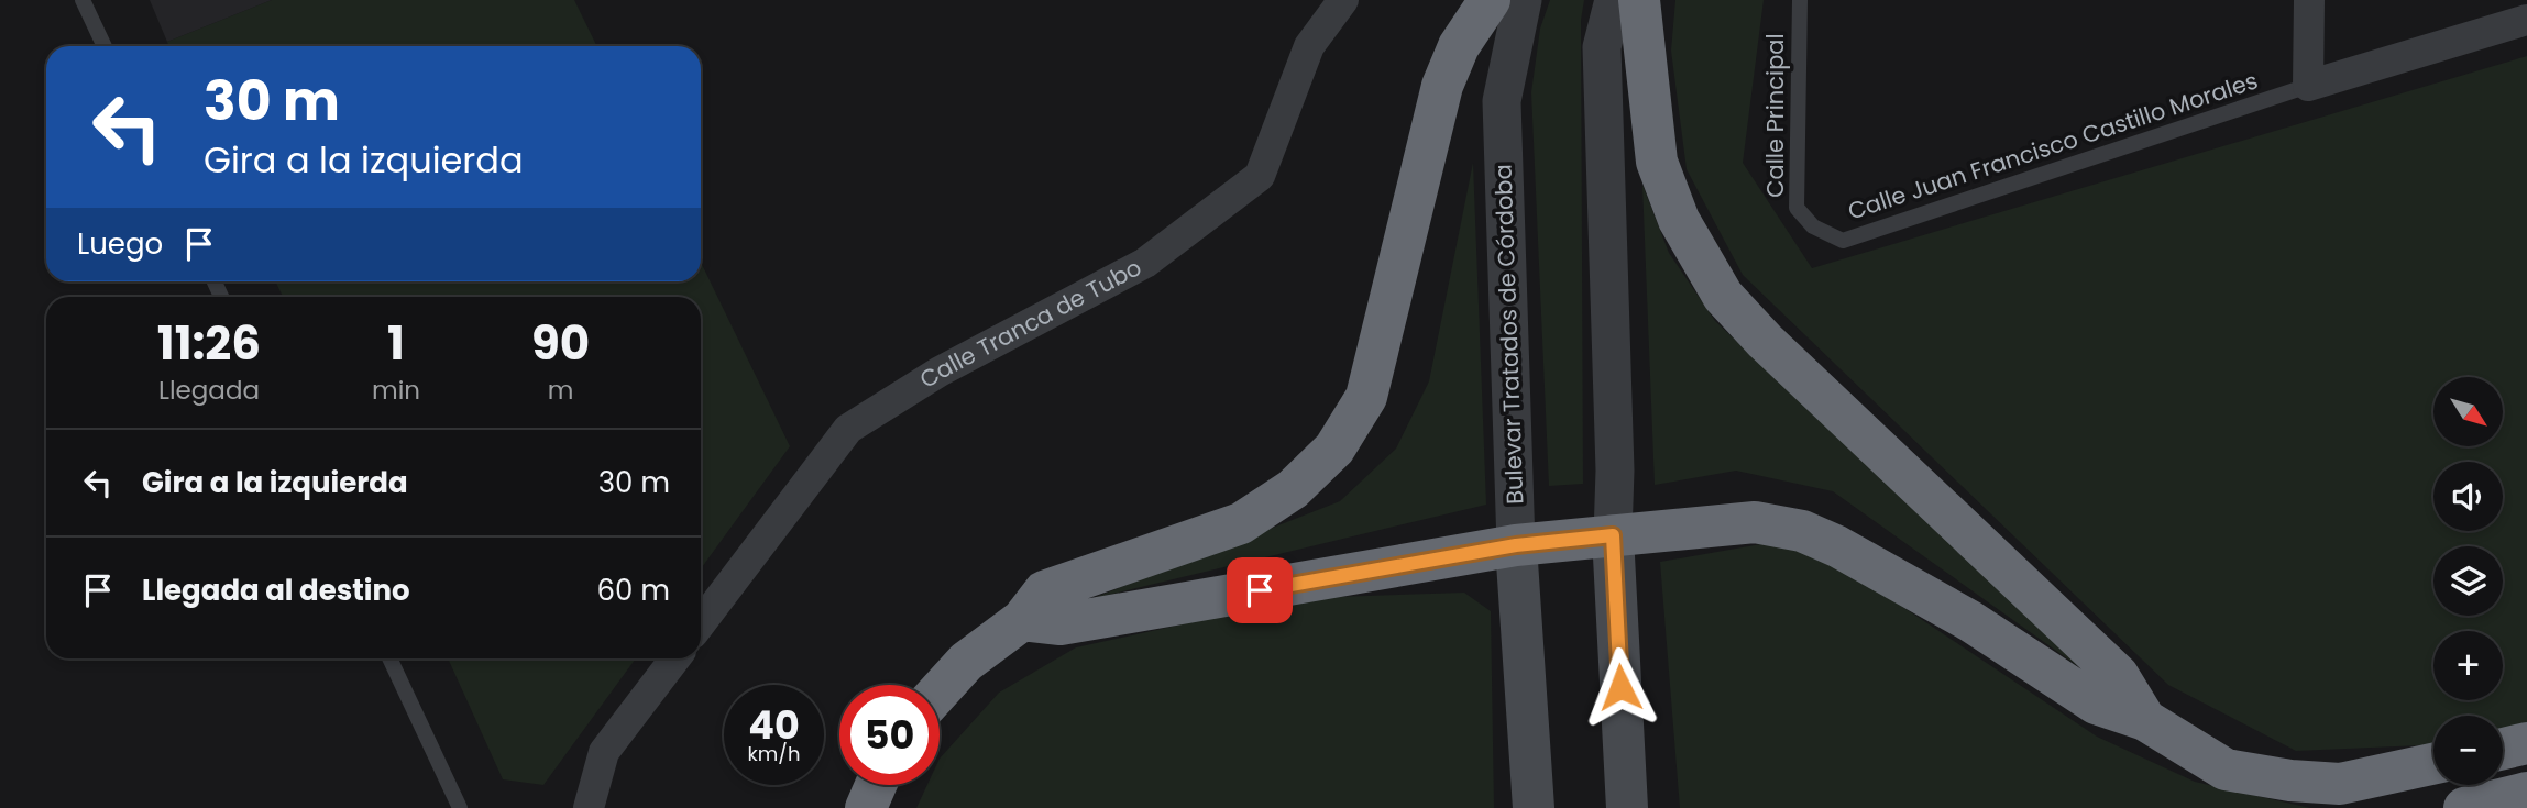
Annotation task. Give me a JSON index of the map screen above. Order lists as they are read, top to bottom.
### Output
{
  "streets": {
    "main road": ["Bulevar Tratados de Córdoba"],
    "street": ["Calle Tranca de Tubo"],
    "lane": ["Calle Principal", "Calle Juan Francisco Castillo Morales"]
  },
  "crossings": [
    ["Calle Principal", "Calle Juan Francisco Castillo Morales"]
  ],
  "north": "bottom right",
  "page": {
    "turn": ["30 m", "Gira a la izquierda"],
    "then": "Luego",
    "eta": [
      "11:26",
      "Llegada",
      "1",
      "min",
      "90",
      "m"
    ],
    "map_buttons": ["+", "−"],
    "list": [
      {
        "name": "Gira a la izquierda",
        "value": "30 m"
      },
      {
        "name": "Llegada al destino",
        "value": "60 m"
      }
    ],
    "speed": "40 km/h",
    "limit": "50"
  }
}
